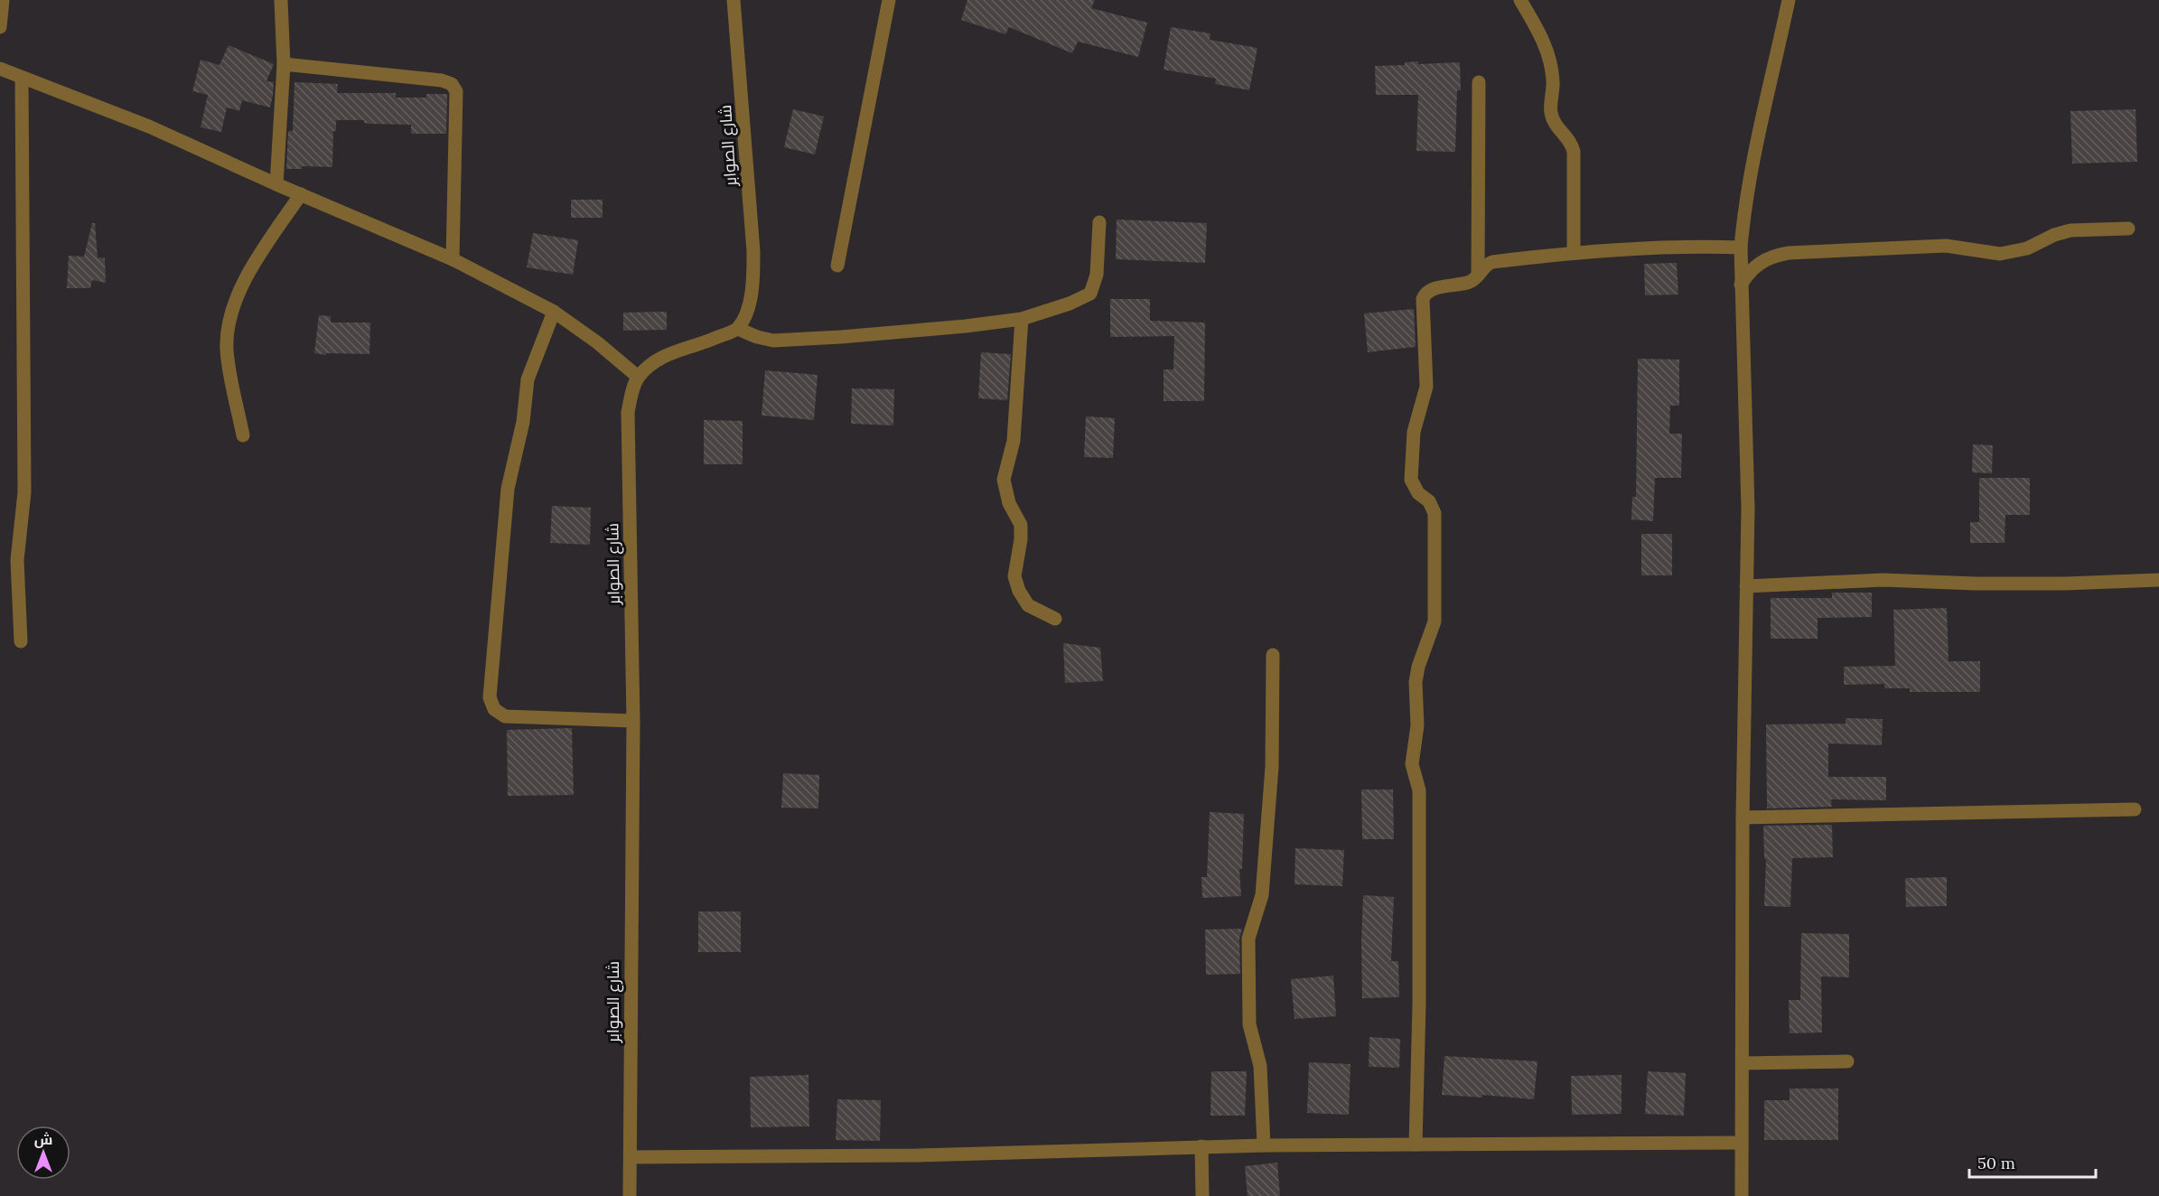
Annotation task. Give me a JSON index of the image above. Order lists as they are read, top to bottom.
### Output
{
  "streets": {
    "street": ["شارع الصوابر"]
  },
  "scale_bar": "50 m",
  "north": "top"
}
